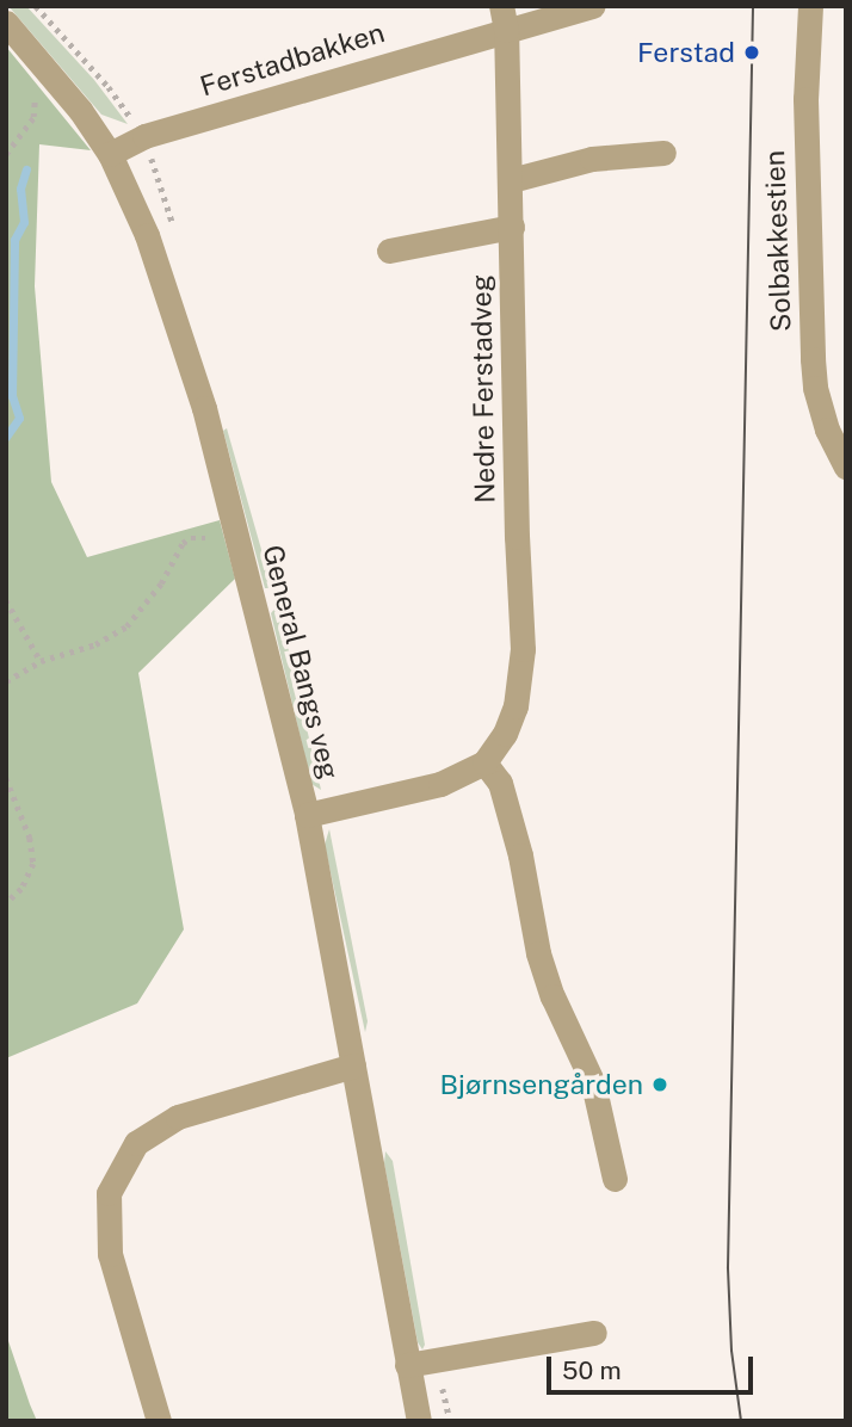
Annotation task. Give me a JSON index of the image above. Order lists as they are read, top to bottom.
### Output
{
  "streets": {
    "street": [
      "Ferstadbakken",
      "Solbakkestien",
      "Nedre Ferstadveg",
      "General Bangs veg"
    ]
  },
  "crossings": [
    ["Ferstadbakken", "Nedre Ferstadveg"],
    ["Ferstadbakken", "General Bangs veg"]
  ],
  "places": ["Ferstad", "Bjørnsengården"],
  "scale_bar": "50 m"
}
